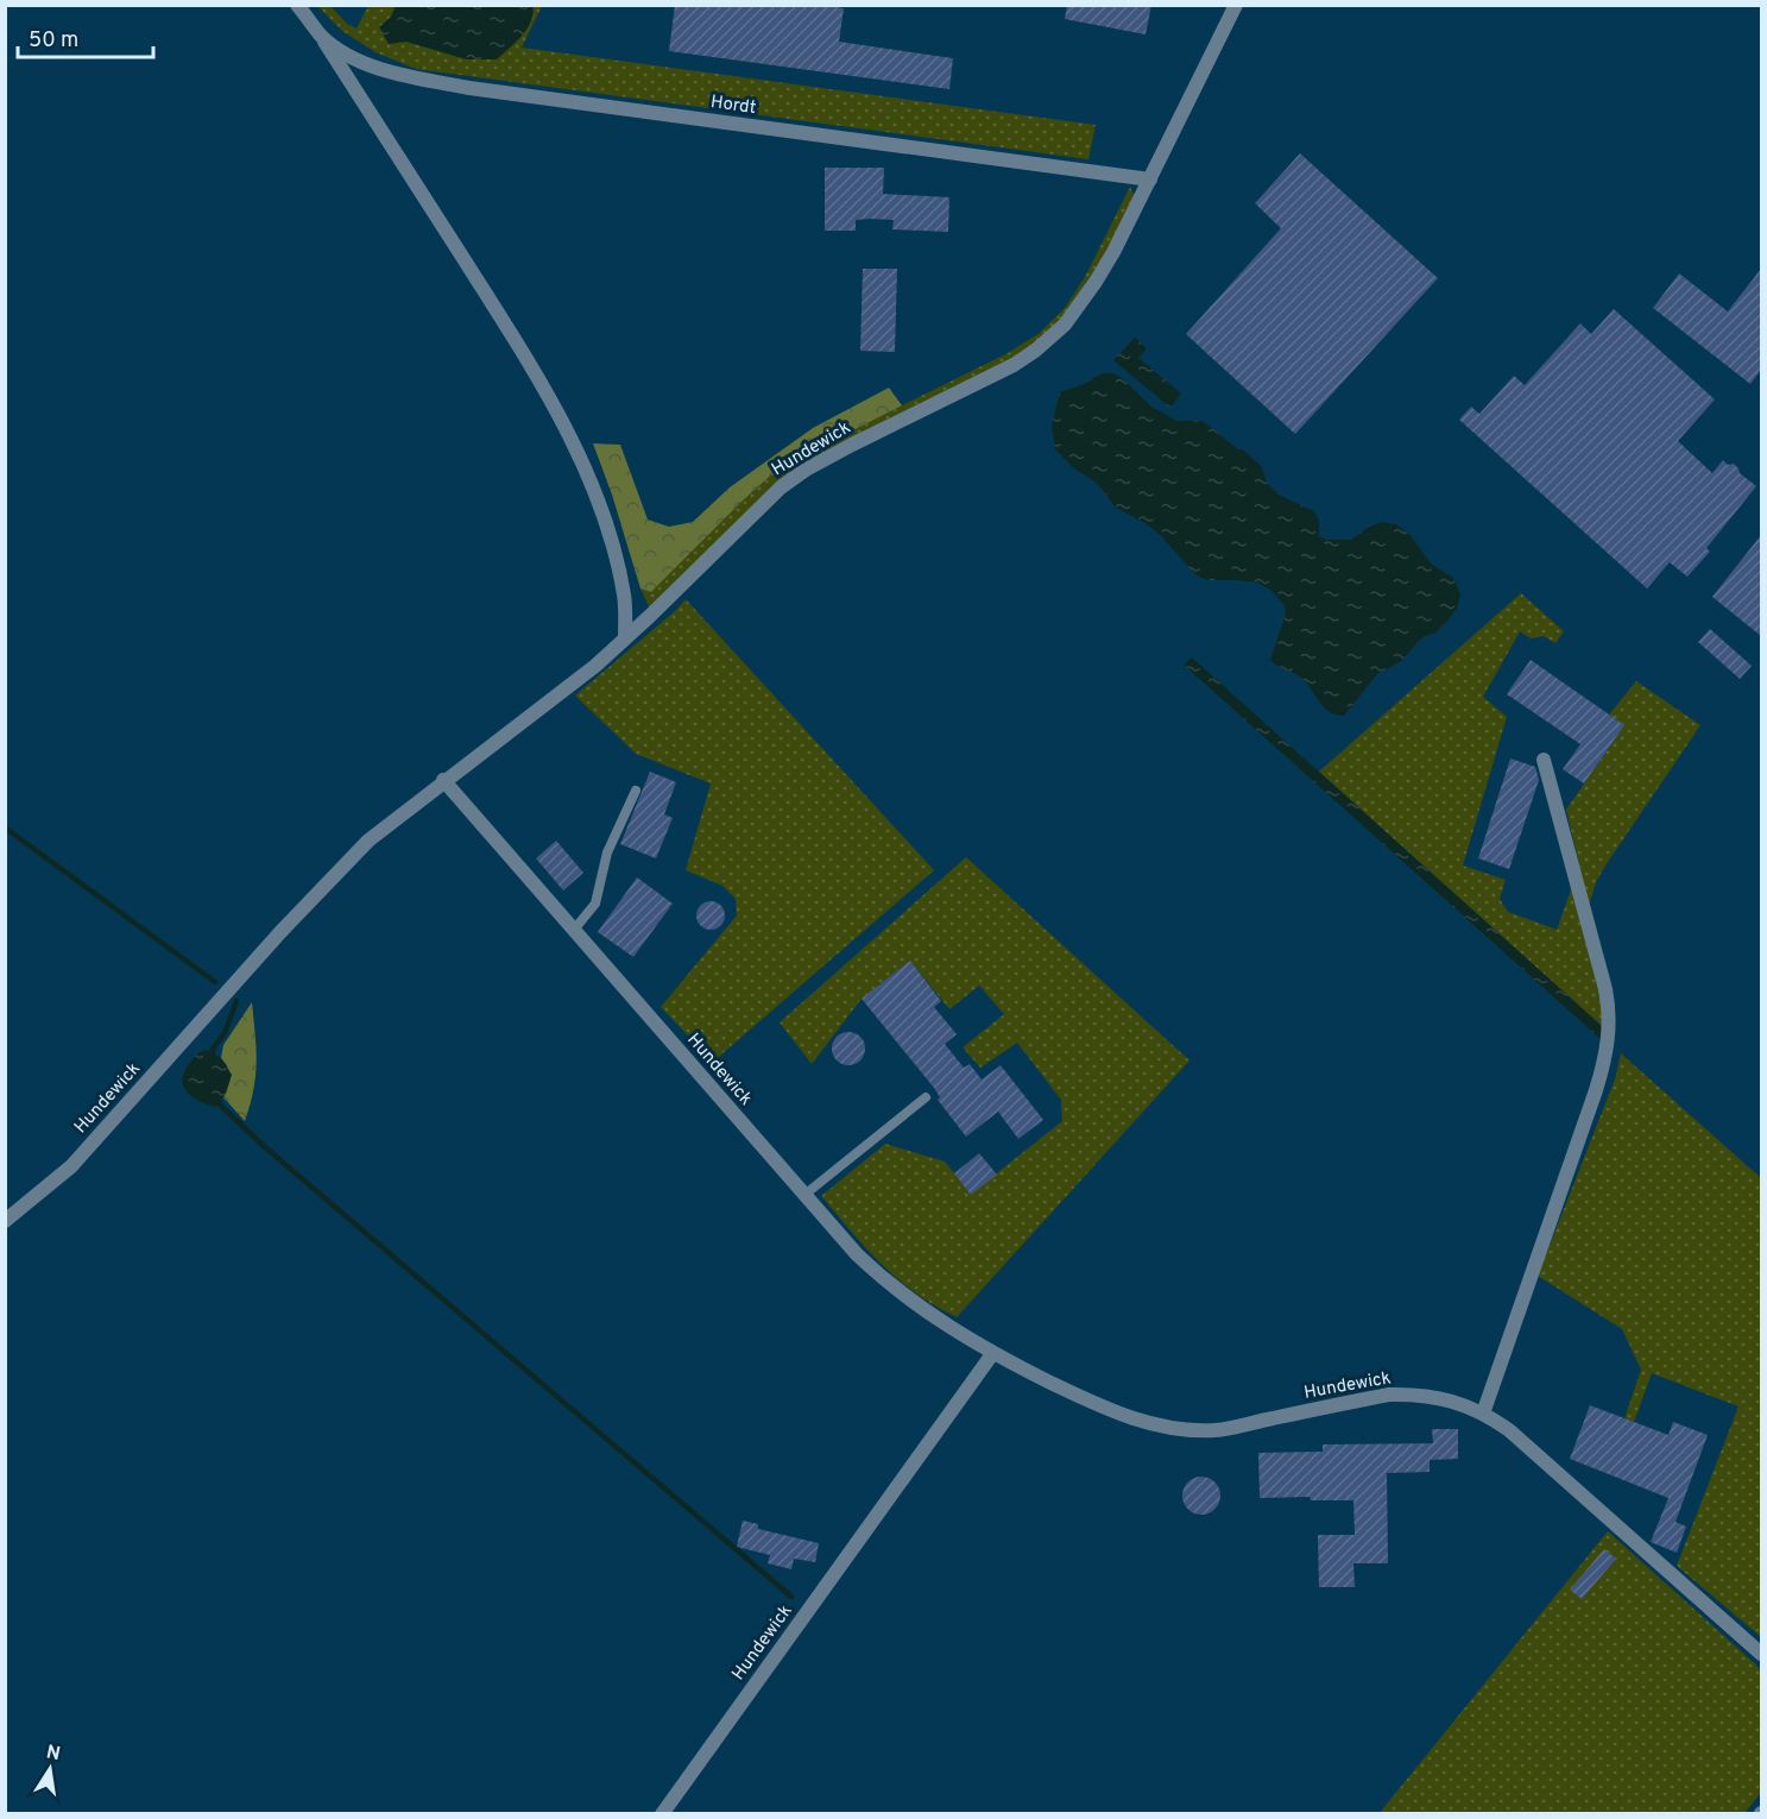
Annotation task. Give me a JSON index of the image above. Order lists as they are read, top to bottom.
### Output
{
  "streets": {
    "street": ["Hordt", "Hundewick"]
  },
  "crossings": [
    ["Hordt", "Hundewick"]
  ],
  "scale_bar": "50 m",
  "north": "top"
}
